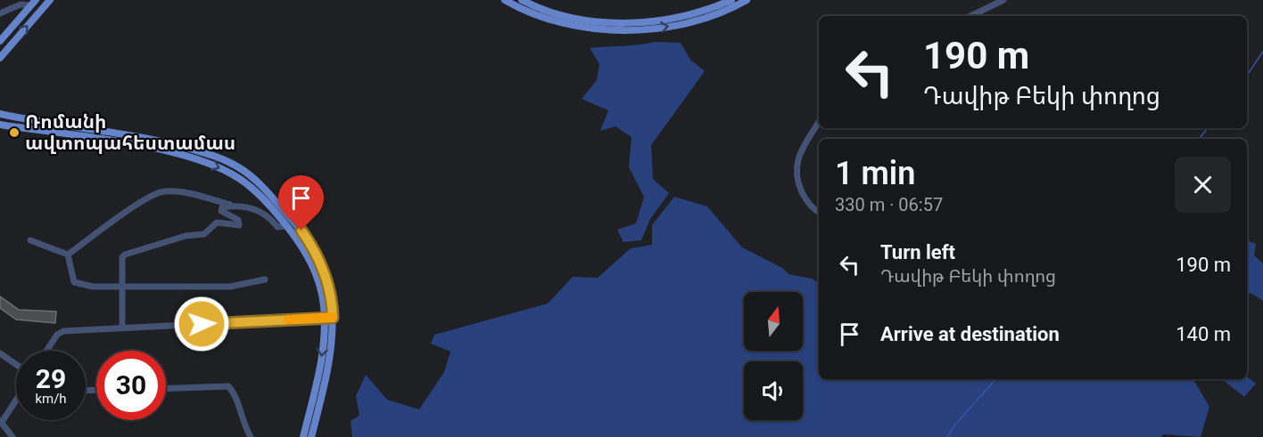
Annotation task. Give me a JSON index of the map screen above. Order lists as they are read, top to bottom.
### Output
{
  "places": ["Ռոմանի ավտոպահեստամաս"],
  "north": "top",
  "page": {
    "turn": ["190 m", "Դավիթ Բեկի փողոց"],
    "heading": ["1 min", "330 m · 06:57"],
    "list": [
      {
        "name": "Turn left",
        "note": "Դավիթ Բեկի փողոց",
        "value": "190 m"
      },
      {
        "name": "Arrive at destination",
        "value": "140 m"
      }
    ],
    "speed": "29 km/h",
    "limit": "30"
  }
}
